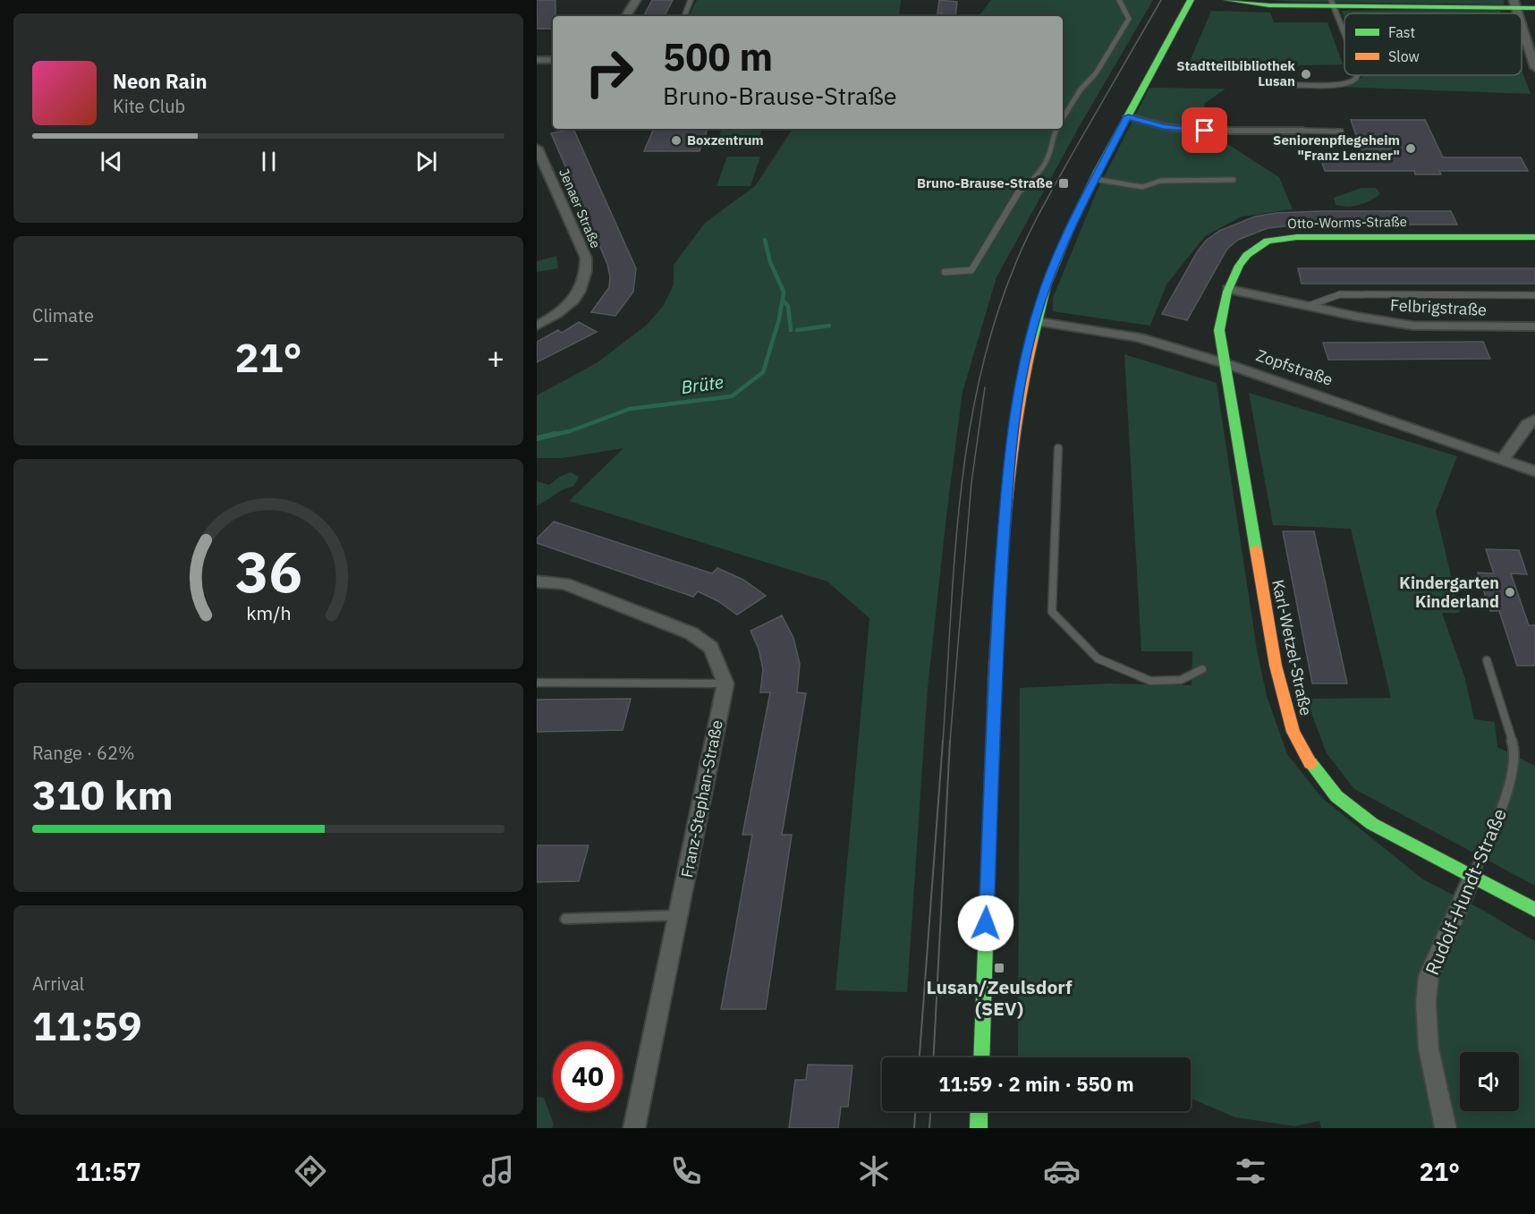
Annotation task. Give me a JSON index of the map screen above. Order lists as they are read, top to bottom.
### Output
{
  "streets": {
    "street": [
      "Jenaer Straße",
      "Otto-Worms-Straße",
      "Felbrigstraße",
      "Zopfstraße",
      "Karl-Wetzel-Straße",
      "Franz-Stephan-Straße",
      "Rudolf-Hundt-Straße"
    ]
  },
  "crossings": [
    ["Otto-Worms-Straße", "Felbrigstraße"],
    ["Otto-Worms-Straße", "Zopfstraße"],
    ["Otto-Worms-Straße", "Karl-Wetzel-Straße"],
    ["Zopfstraße", "Karl-Wetzel-Straße"],
    ["Karl-Wetzel-Straße", "Rudolf-Hundt-Straße"]
  ],
  "water": ["Brüte"],
  "places": {
    "other": [
      "Stadtteilbibliothek Lusan",
      "Boxzentrum",
      "Seniorenpflegeheim \"Franz Lenzner\"",
      "Kindergarten Kinderland"
    ],
    "transit": ["Bruno-Brause-Straße", "Lusan/Zeulsdorf (SEV)"]
  },
  "legend": ["Fast", "Slow"],
  "page": {
    "turn": ["500 m", "Bruno-Brause-Straße"],
    "song": ["Neon Rain", "Kite Club"],
    "tile": [
      "Climate",
      ["Range · 62%", "310 km"],
      ["Arrival", "11:59"]
    ],
    "heat": ["−", "21°", "+"],
    "limit": "40",
    "trip": "11:59 · 2 min · 550 m",
    "tabs": ["11:57", "21°"],
    "gauge": ["36", "km/h"]
  }
}
